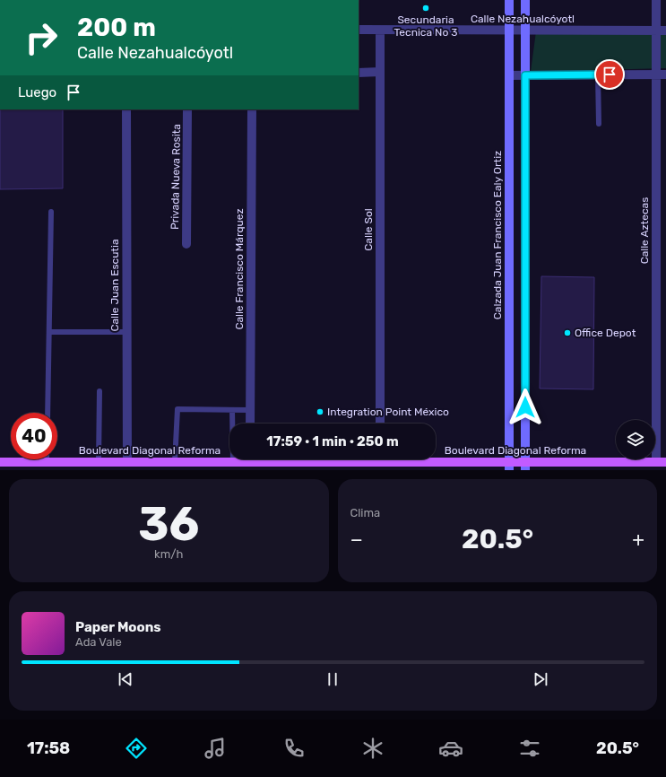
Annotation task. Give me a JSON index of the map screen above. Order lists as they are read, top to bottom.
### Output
{
  "streets": {
    "main road": ["Boulevard Diagonal Reforma"],
    "street": [
      "Calle Nezahualcóyotl",
      "Privada Nueva Rosita",
      "Calle Sol",
      "Calle Aztecas",
      "Calzada Juan Francisco Ealy Ortiz",
      "Calle Francisco Márquez",
      "Calle Juan Escutia"
    ]
  },
  "crossings": [
    ["Calle Nezahualcóyotl", "Calle Sol"],
    ["Calle Nezahualcóyotl", "Calle Aztecas"],
    ["Calle Nezahualcóyotl", "Calzada Juan Francisco Ealy Ortiz"],
    ["Calle Aztecas", "Boulevard Diagonal Reforma"],
    ["Calzada Juan Francisco Ealy Ortiz", "Boulevard Diagonal Reforma"],
    ["Calle Juan Escutia", "Boulevard Diagonal Reforma"]
  ],
  "places": ["Secundaria Tecnica No 3", "Office Depot", "Integration Point México"],
  "page": {
    "turn": ["200 m", "Calle Nezahualcóyotl"],
    "then": "Luego",
    "limit": "40",
    "trip": "17:59 · 1 min · 250 m",
    "tile": [
      ["36", "km/h"],
      "Clima"
    ],
    "heat": ["−", "20.5°", "+"],
    "song": ["Paper Moons", "Ada Vale"],
    "tabs": ["17:58", "20.5°"]
  }
}
